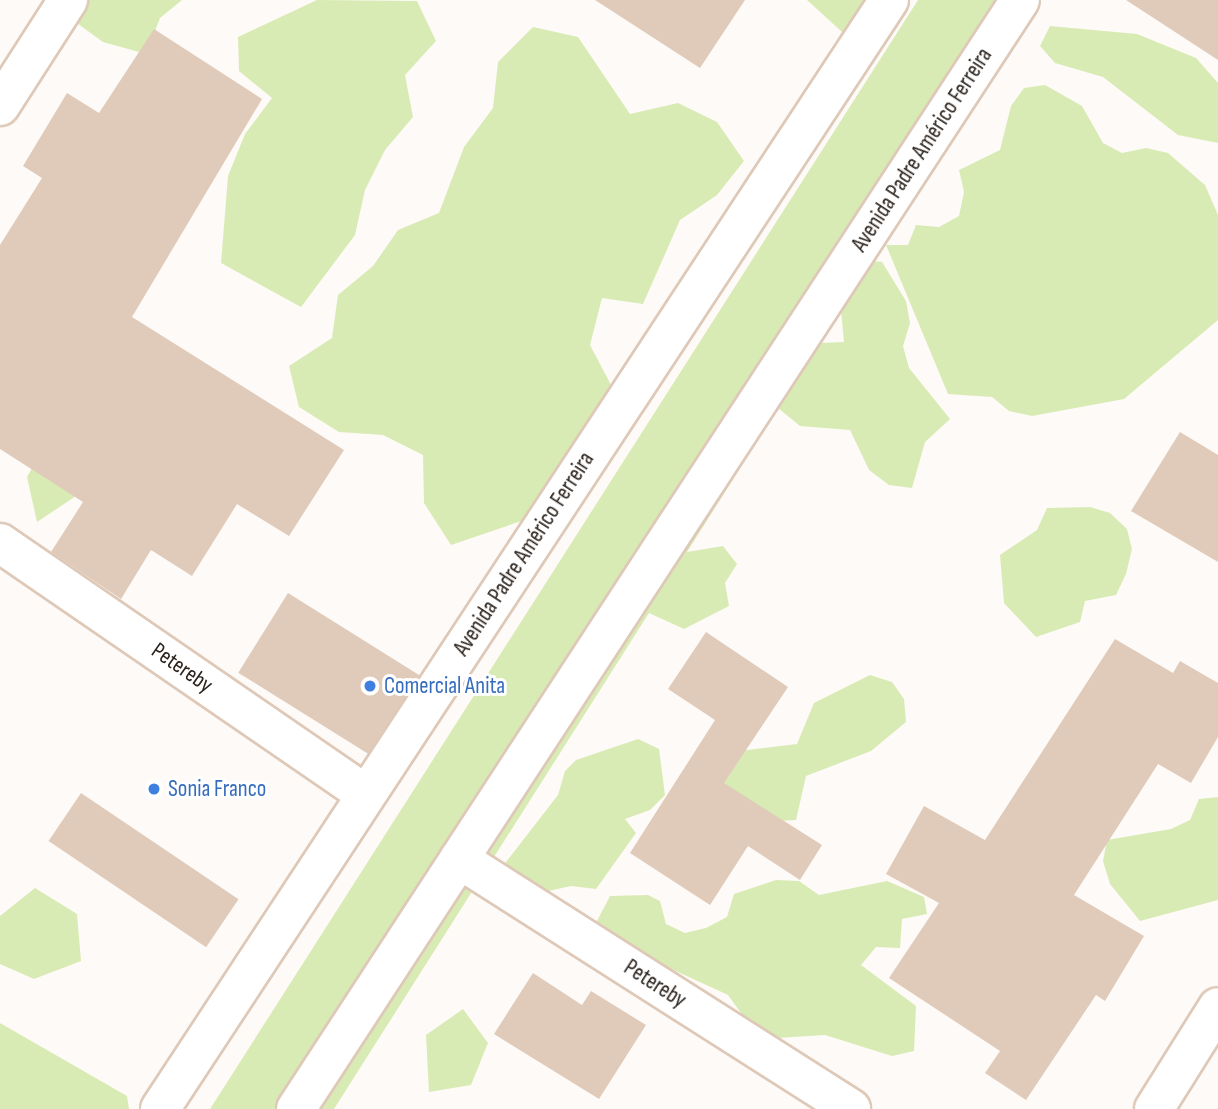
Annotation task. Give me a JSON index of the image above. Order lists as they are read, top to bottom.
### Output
{
  "streets": {
    "street": ["Avenida Padre Américo Ferreira", "Petereby"]
  },
  "crossings": [
    ["Avenida Padre Américo Ferreira", "Petereby"]
  ],
  "places": ["Comercial Anita", "Sonia Franco"]
}
